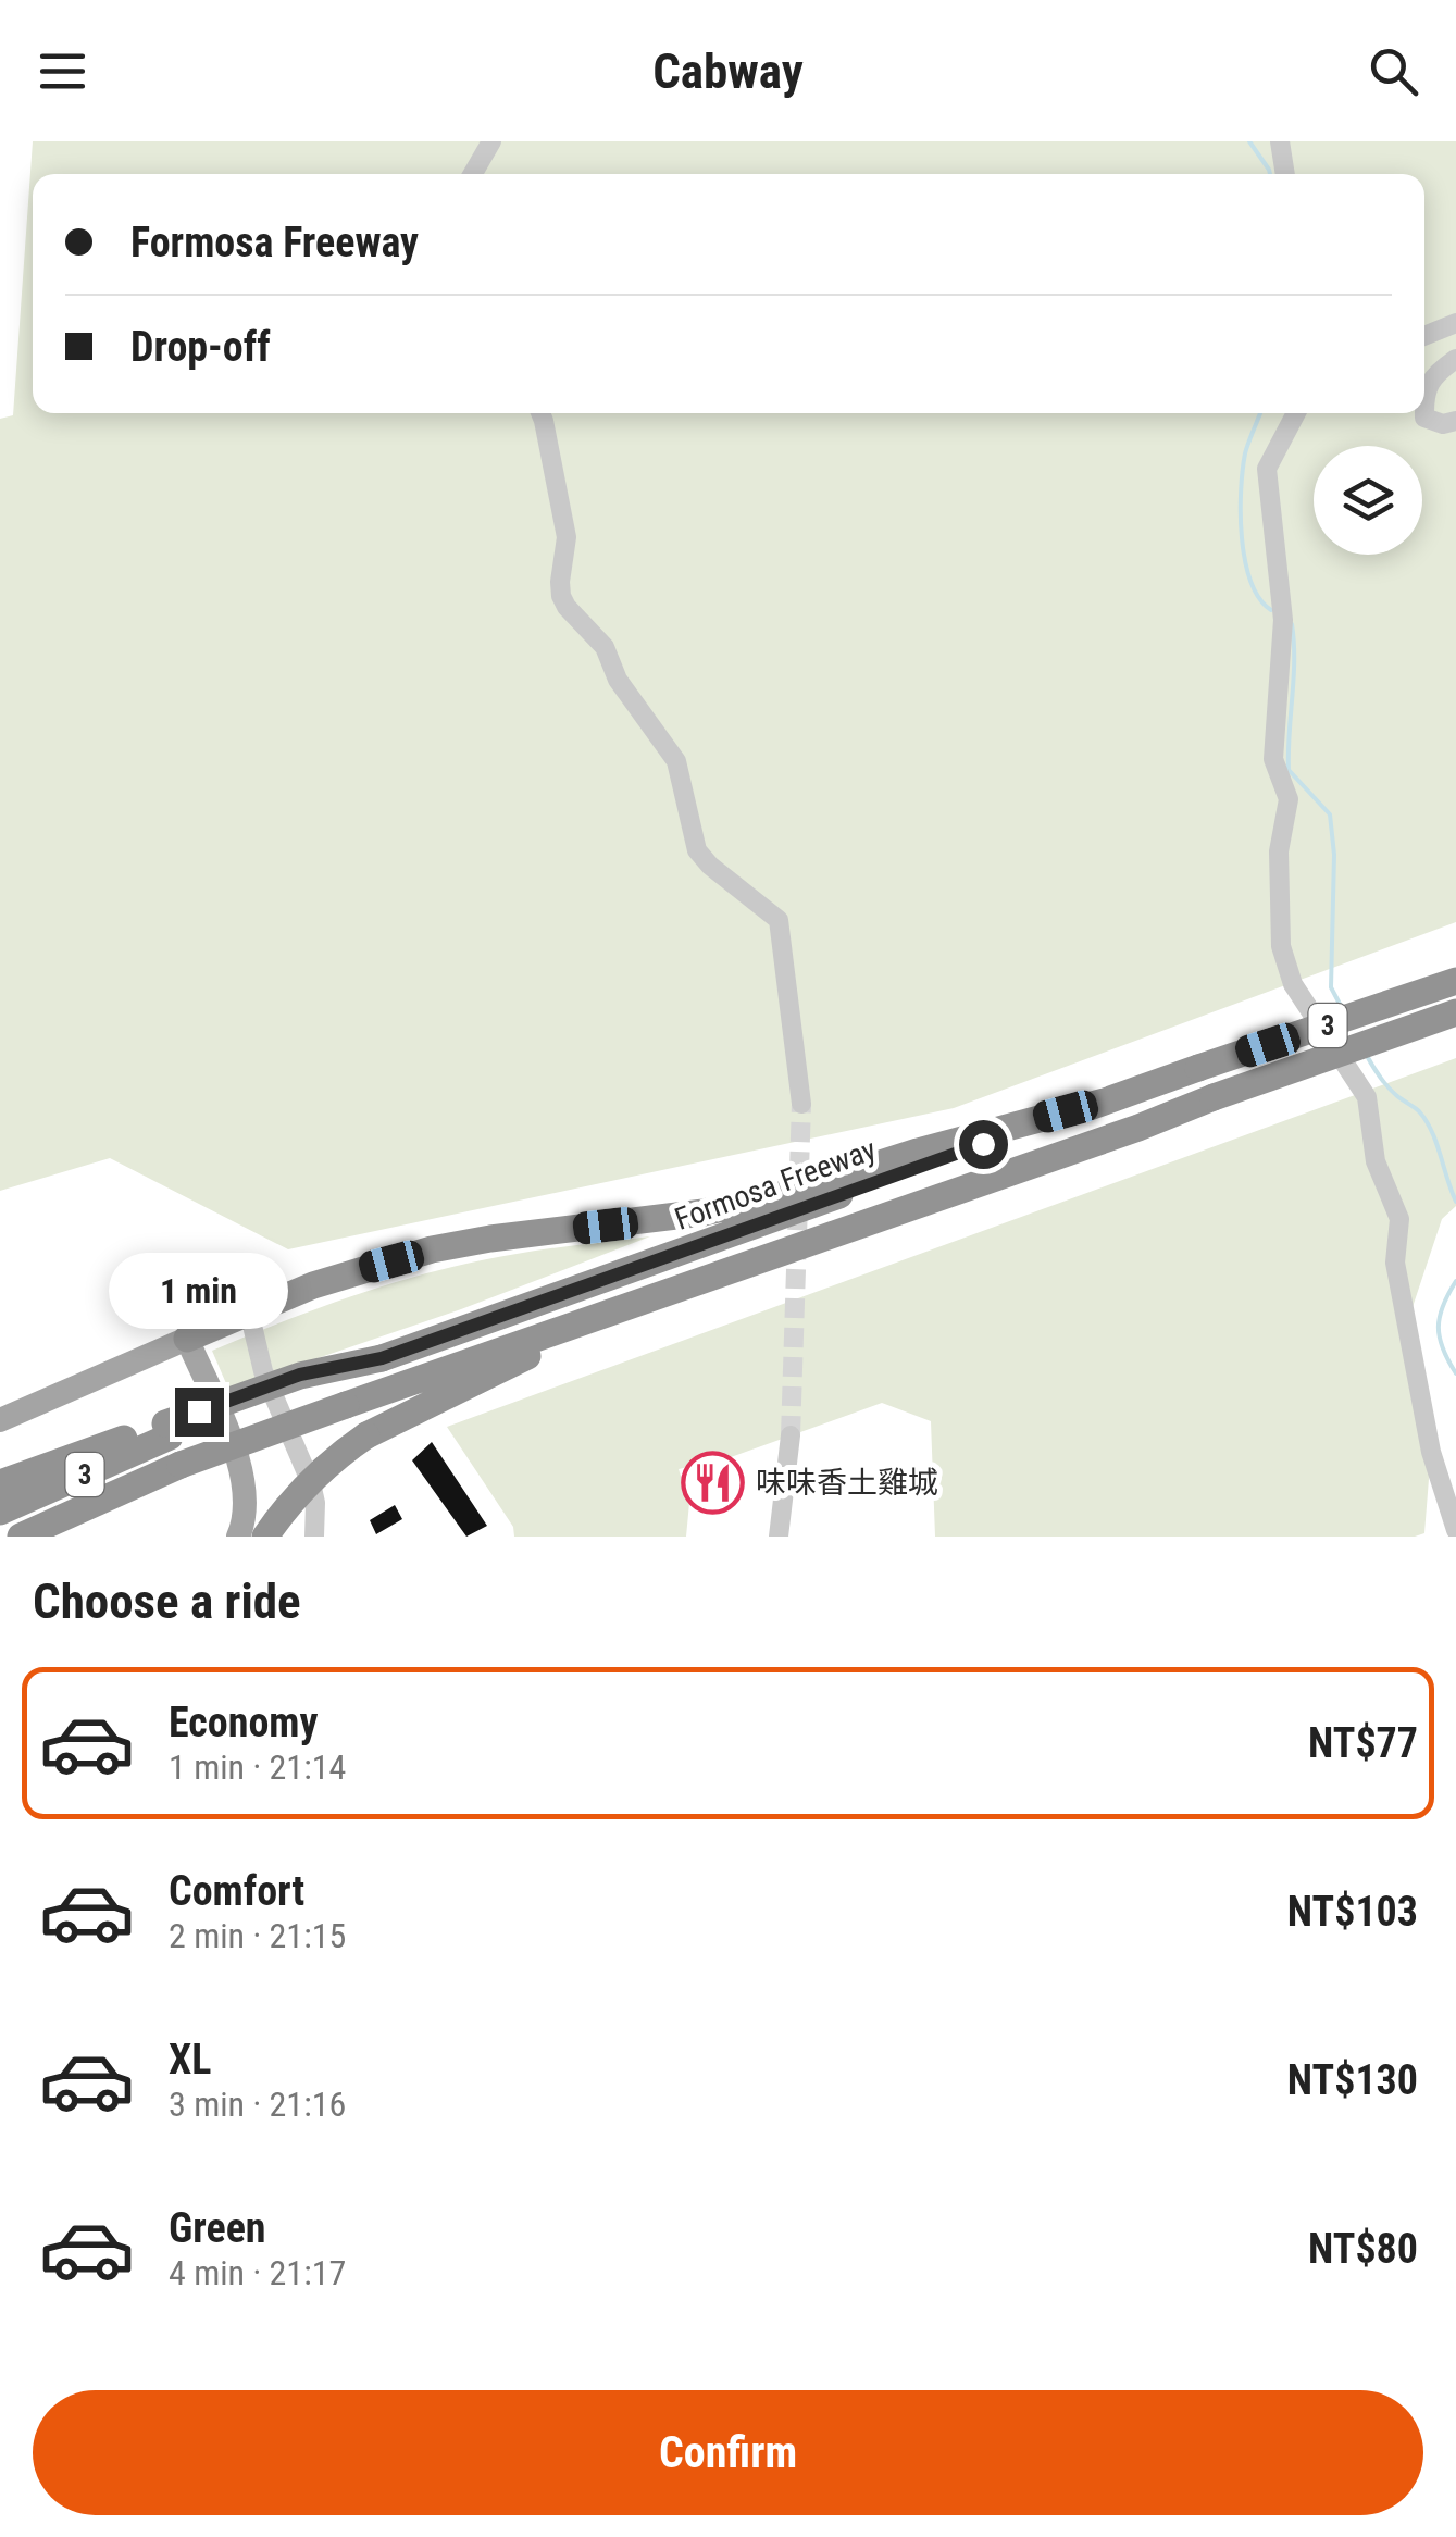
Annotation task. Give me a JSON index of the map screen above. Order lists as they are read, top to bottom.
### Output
{
  "streets": {
    "highway": ["3", "Formosa Freeway"]
  },
  "crossings": [
    ["3", "Formosa Freeway"]
  ],
  "places": {
    "restaurant": ["味味香土雞城"]
  },
  "page": {
    "header": "Cabway",
    "banner": ["Formosa Freeway", "Drop-off"],
    "bubble": "1 min",
    "heading": "Choose a ride",
    "list": [
      {
        "name": "Economy",
        "note": "1 min · 21:14",
        "value": "NT$77"
      },
      {
        "name": "Comfort",
        "note": "2 min · 21:15",
        "value": "NT$103"
      },
      {
        "name": "XL",
        "note": "3 min · 21:16",
        "value": "NT$130"
      },
      {
        "name": "Green",
        "note": "4 min · 21:17",
        "value": "NT$80"
      }
    ],
    "buttons": "Confirm"
  }
}
